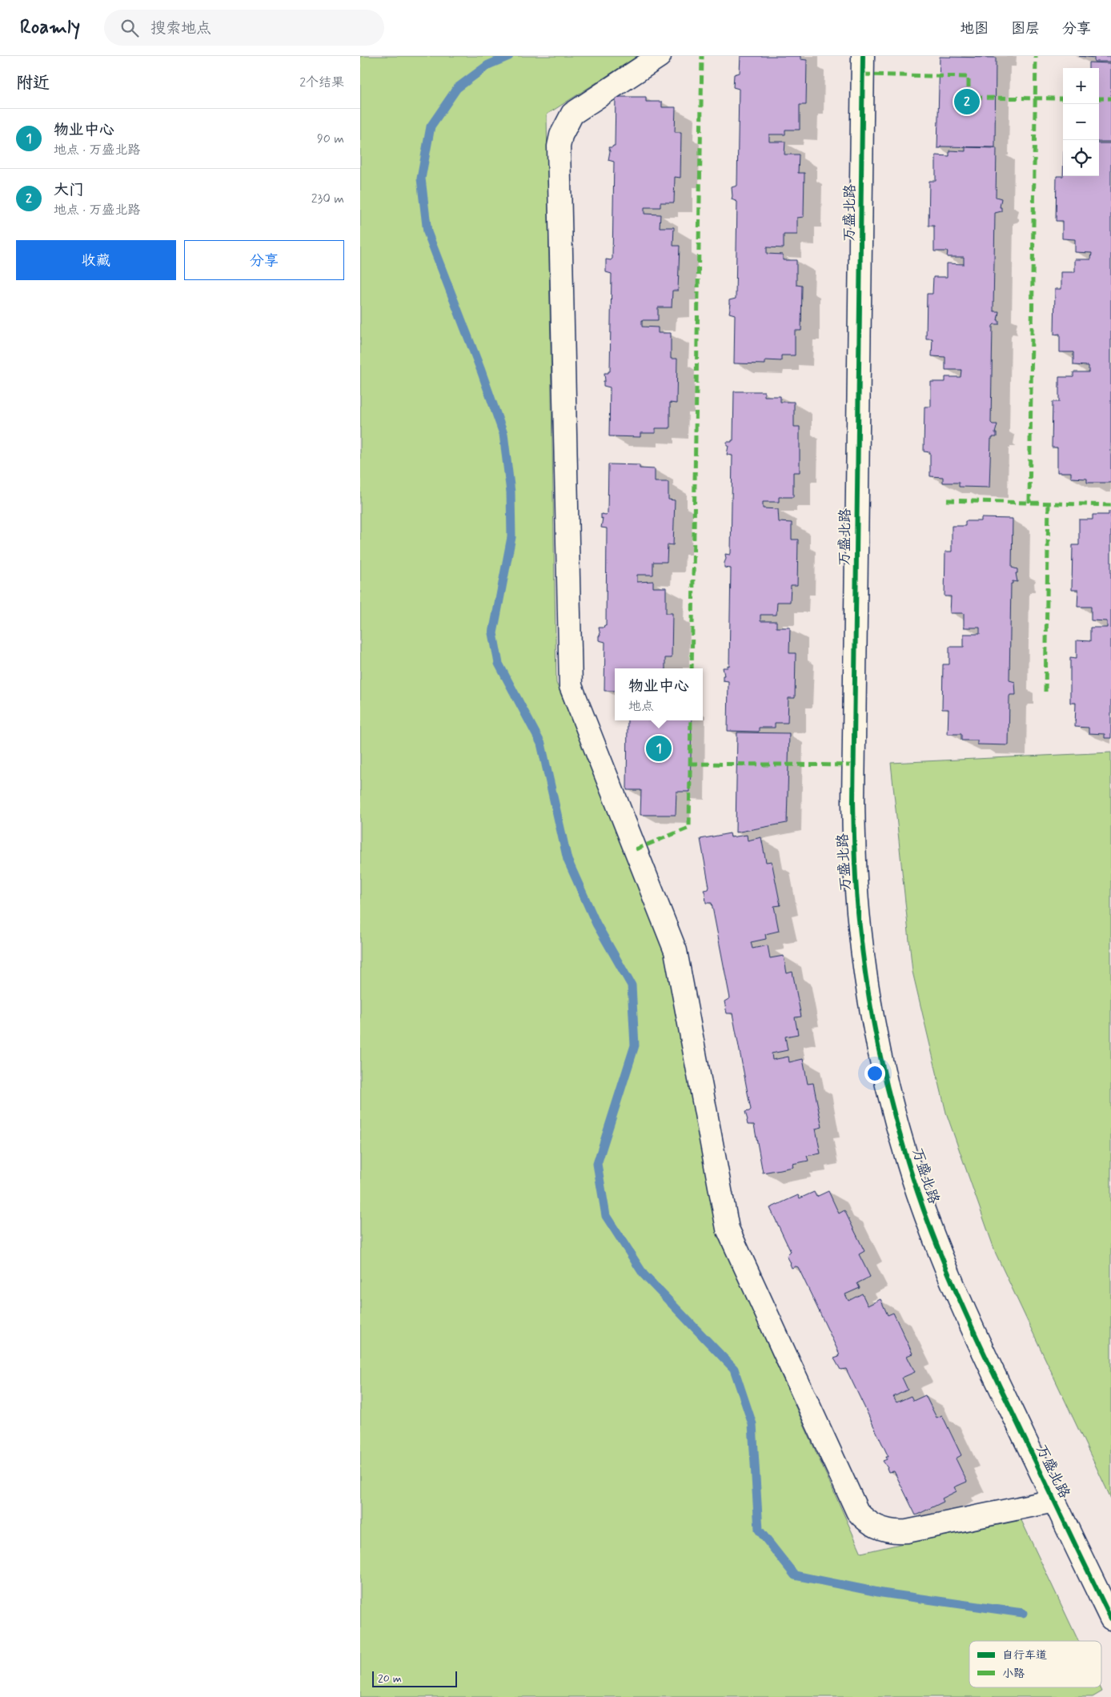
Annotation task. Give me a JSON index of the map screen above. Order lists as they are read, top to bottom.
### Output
{
  "streets": {
    "street": ["万盛北路"]
  },
  "legend": ["自行车道", "小路"],
  "scale_bar": "20 m",
  "page": {
    "header": "Roamly",
    "search": "搜索地点",
    "nav": ["地图", "图层", "分享"],
    "heading": ["附近", "2个结果"],
    "map_buttons": ["+", "−"],
    "pins": ["2", "1"],
    "list": [
      {
        "mark": "1",
        "name": "物业中心",
        "note": "地点 · 万盛北路",
        "value": "90 m"
      },
      {
        "mark": "2",
        "name": "大门",
        "note": "地点 · 万盛北路",
        "value": "230 m"
      }
    ],
    "buttons": ["收藏", "分享"],
    "popup": ["物业中心", "地点"],
    "scale": "20 m"
  }
}
